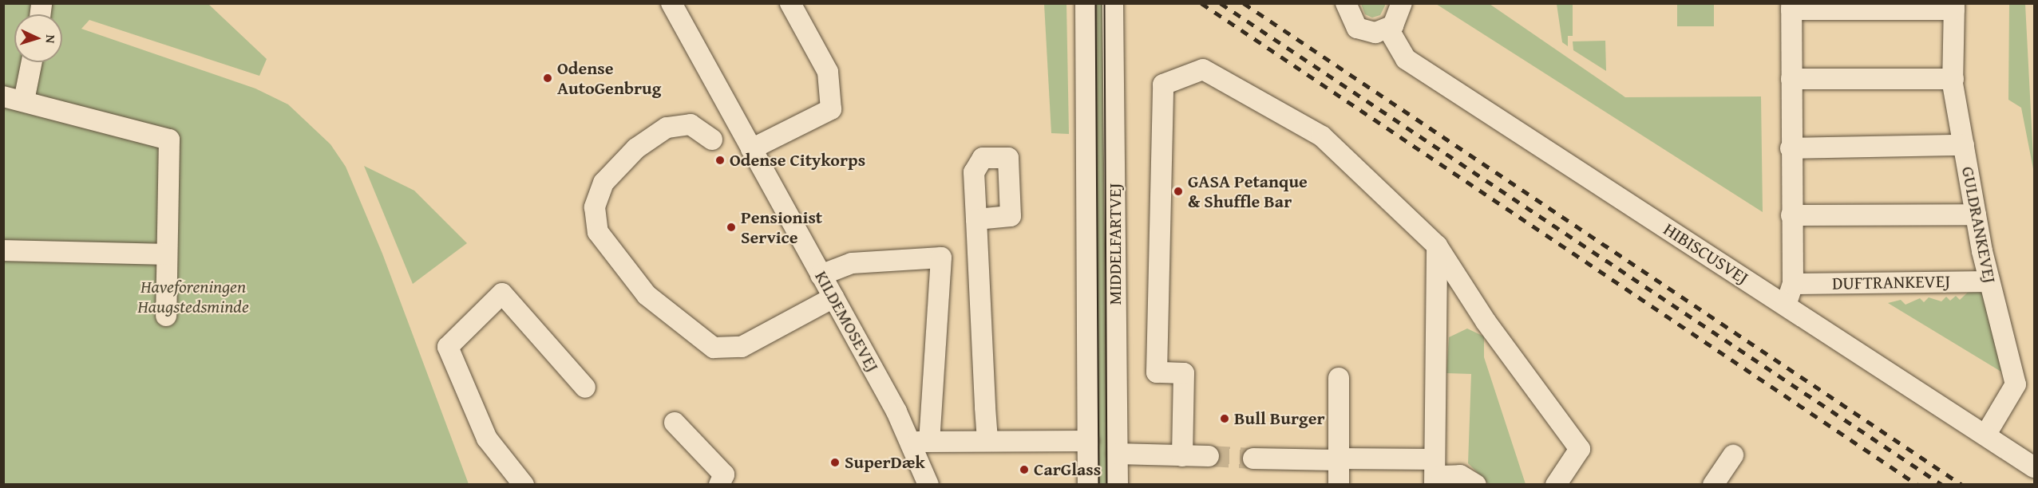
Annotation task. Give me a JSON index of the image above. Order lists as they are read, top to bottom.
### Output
{
  "streets": {
    "street": [
      "GULDRANKEVEJ",
      "MIDDELFARTVEJ",
      "HIBISCUSVEJ",
      "DUFTRANKEVEJ",
      "KILDEMOSEVEJ"
    ]
  },
  "crossings": [
    ["GULDRANKEVEJ", "HIBISCUSVEJ"],
    ["GULDRANKEVEJ", "DUFTRANKEVEJ"]
  ],
  "parks": ["Haveforeningen Haugstedsminde"],
  "places": [
    "Odense AutoGenbrug",
    "Odense Citykorps",
    "GASA Petanque & Shuffle Bar",
    "Pensionist Service",
    "Bull Burger",
    "SuperDæk",
    "CarGlass"
  ],
  "north": "right"
}
